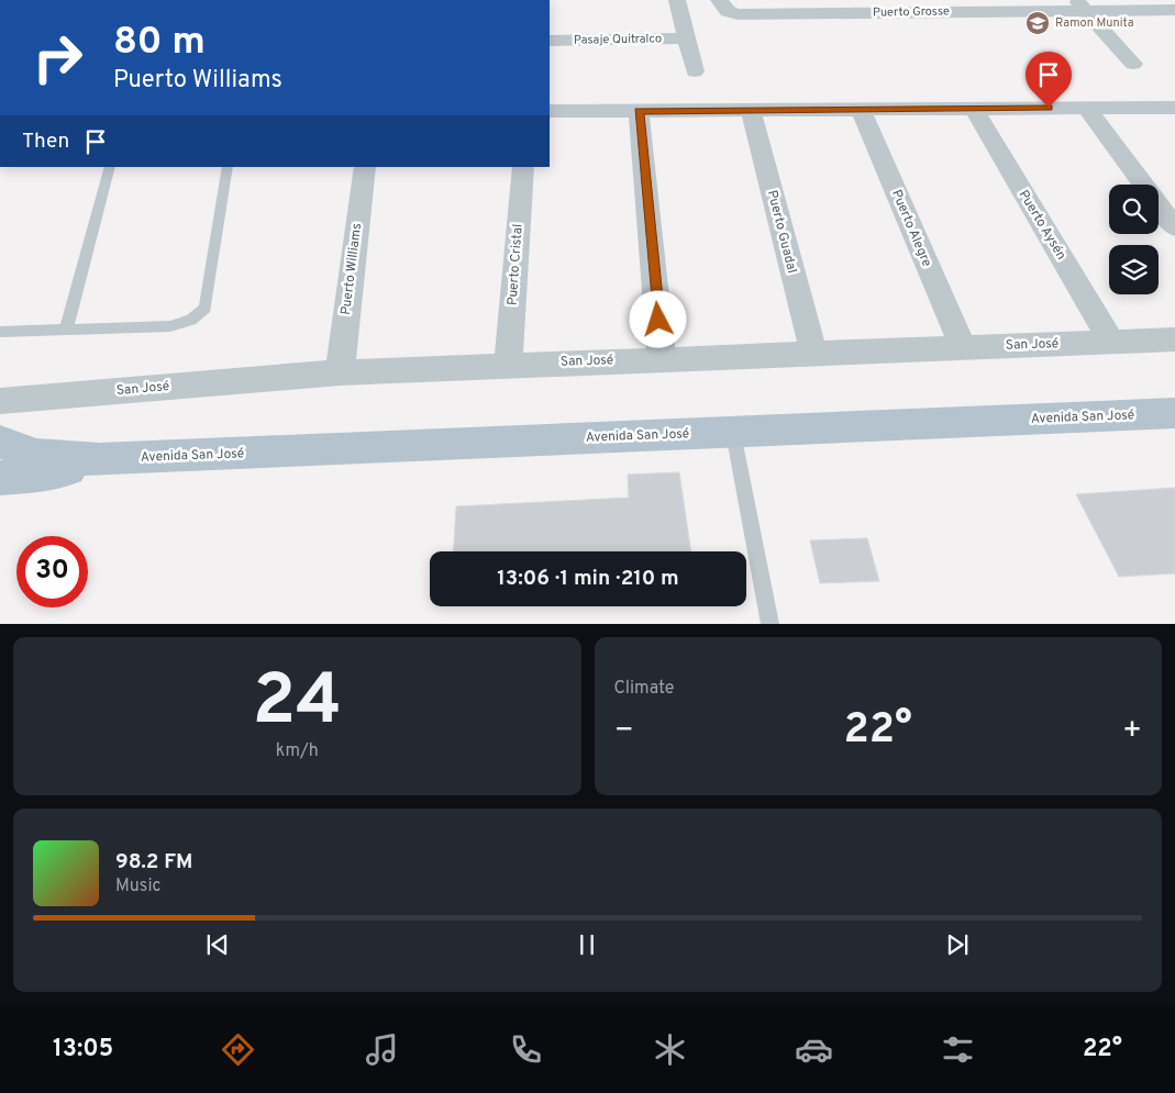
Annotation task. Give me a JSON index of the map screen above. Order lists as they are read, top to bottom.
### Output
{
  "streets": {
    "main road": ["Avenida San José"],
    "street": [
      "Puerto Grosse",
      "Pasaje Quitralco",
      "Puerto Aysén",
      "Puerto Alegre",
      "Puerto Guadal",
      "Puerto Cristal",
      "Puerto Williams",
      "San José"
    ]
  },
  "crossings": [
    ["Puerto Aysén", "San José"],
    ["Puerto Alegre", "San José"],
    ["Puerto Guadal", "San José"],
    ["Puerto Cristal", "San José"],
    ["Puerto Williams", "San José"]
  ],
  "places": {
    "school or university": ["Ramon Munita"]
  },
  "page": {
    "turn": ["80 m", "Puerto Williams"],
    "then": "Then",
    "limit": "30",
    "trip": "13:06 · 1 min · 210 m",
    "tile": [
      ["24", "km/h"],
      "Climate"
    ],
    "heat": ["−", "22°", "+"],
    "song": ["98.2 FM", "Music"],
    "tabs": ["13:05", "22°"]
  }
}
